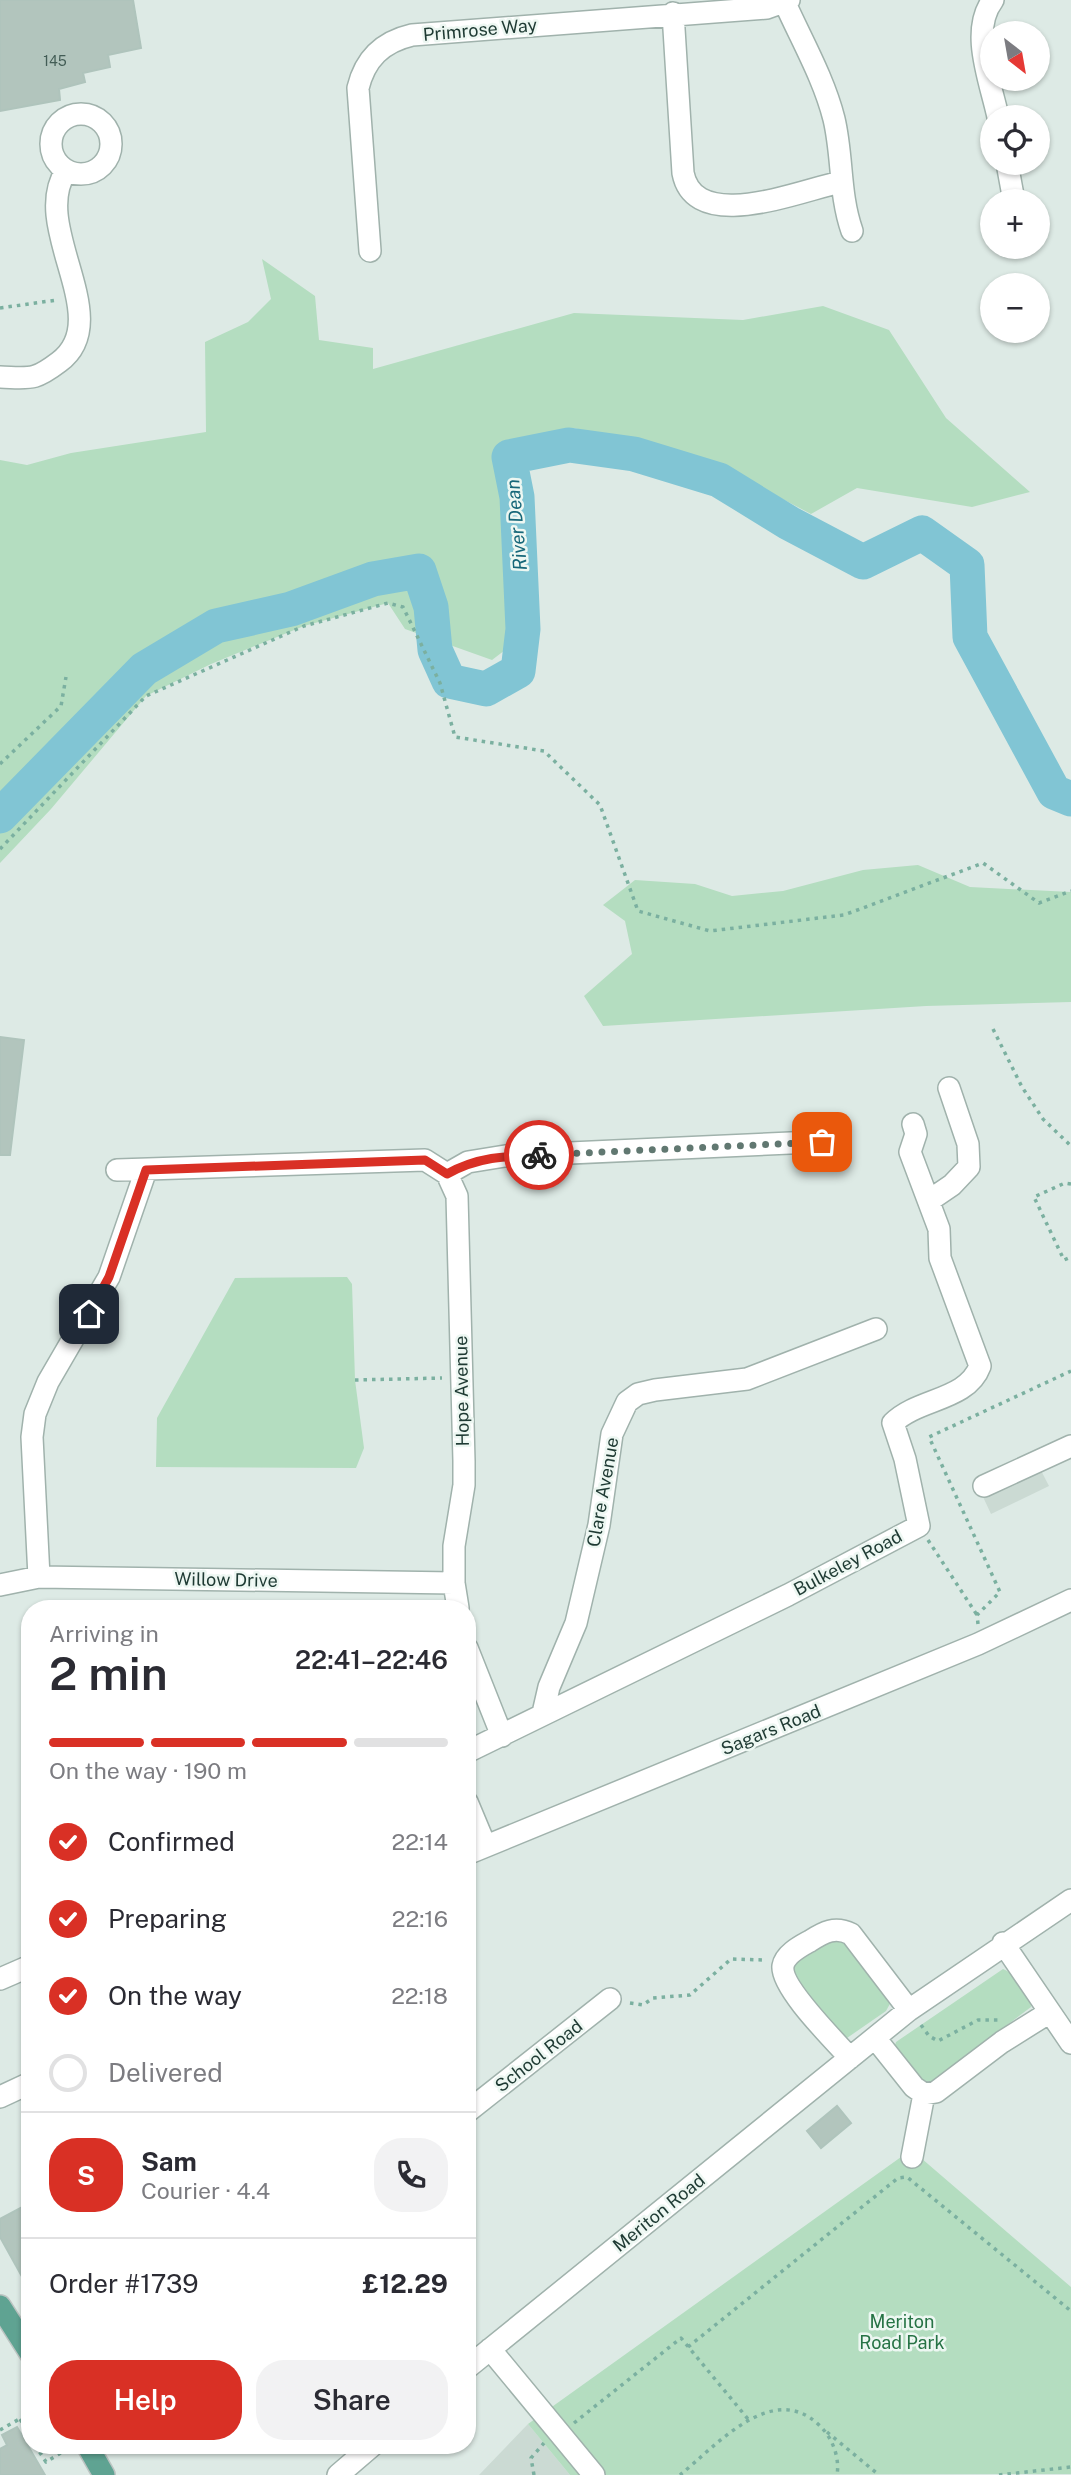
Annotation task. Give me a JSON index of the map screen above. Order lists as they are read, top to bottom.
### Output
{
  "streets": {
    "street": [
      "Primrose Way",
      "Hope Avenue",
      "Clare Avenue",
      "Bulkeley Road",
      "Willow Drive",
      "Sagars Road",
      "School Road",
      "Meriton Road"
    ]
  },
  "crossings": [
    ["Hope Avenue", "Willow Drive"],
    ["Clare Avenue", "Bulkeley Road"]
  ],
  "water": ["River Dean"],
  "parks": ["Meriton Road Park"],
  "house_numbers": ["145"],
  "north": "bottom right",
  "page": {
    "map_buttons": ["+", "−"],
    "heading": ["2 min", "Arriving in", "22:41–22:46"],
    "panel": [
      "Sam",
      "Courier · 4.4",
      "Order #1739",
      "£12.29"
    ],
    "bar": "On the way · 190 m",
    "list": [
      ["Confirmed", "22:14"],
      ["Preparing", "22:16"],
      ["On the way", "22:18"],
      "Delivered"
    ],
    "round": "S",
    "buttons": ["Help", "Share"]
  }
}
